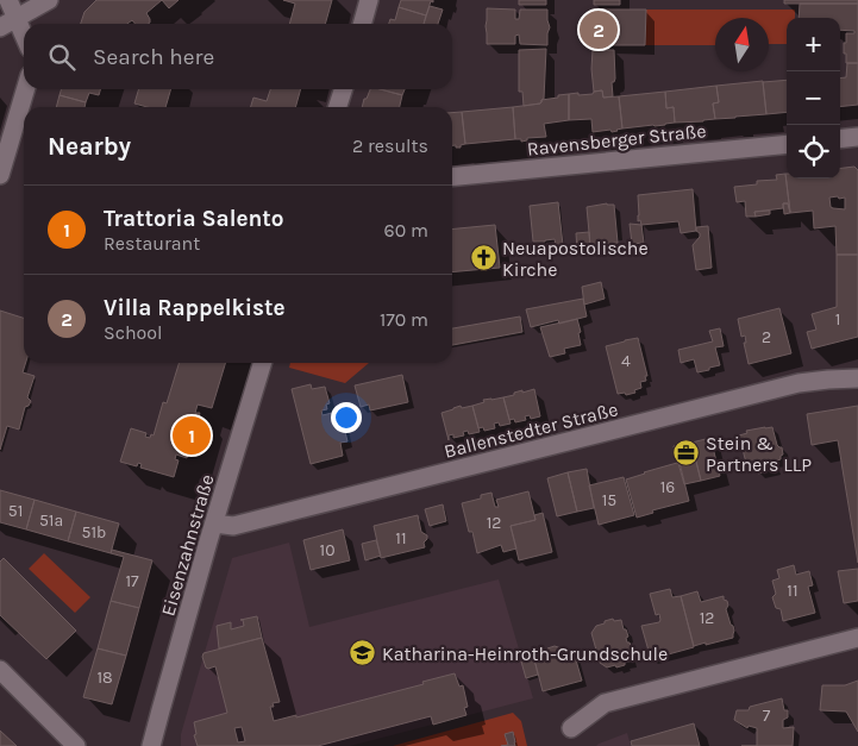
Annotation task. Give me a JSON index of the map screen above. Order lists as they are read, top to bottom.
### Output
{
  "streets": {
    "street": ["Ravensberger Straße", "Ballenstedter Straße", "Eisenzahnstraße"]
  },
  "crossings": [
    ["Ballenstedter Straße", "Eisenzahnstraße"]
  ],
  "places": {
    "church": ["Neuapostolische Kirche"],
    "office": ["Stein & Partners LLP"],
    "school or university": ["Katharina-Heinroth-Grundschule"]
  },
  "house_numbers": [
    "1",
    "2",
    "4",
    "16",
    "15",
    "51",
    "51a",
    "12",
    "51b",
    "11",
    "10",
    "17",
    "11",
    "12",
    "18",
    "7"
  ],
  "north": "top",
  "page": {
    "pins": ["2", "1"],
    "map_buttons": ["+", "−"],
    "search": "Search here",
    "heading": ["Nearby", "2 results"],
    "list": [
      {
        "mark": "1",
        "name": "Trattoria Salento",
        "note": "Restaurant",
        "value": "60 m"
      },
      {
        "mark": "2",
        "name": "Villa Rappelkiste",
        "note": "School",
        "value": "170 m"
      }
    ]
  }
}
